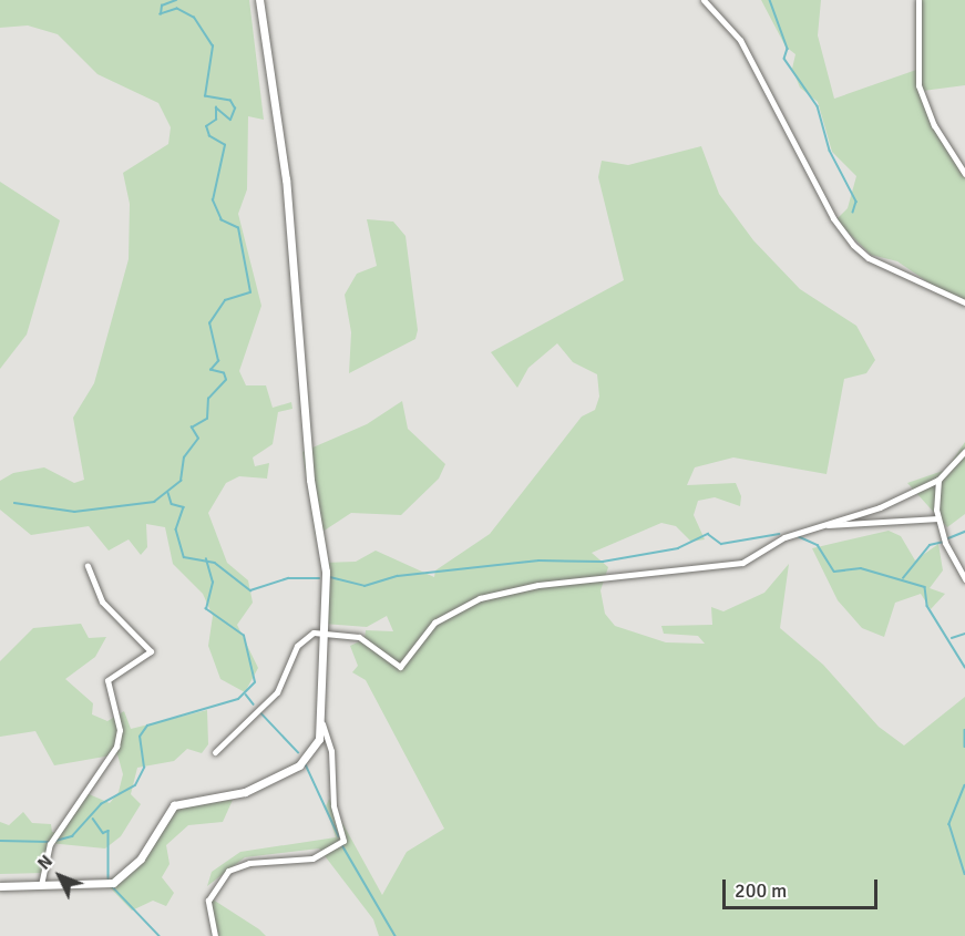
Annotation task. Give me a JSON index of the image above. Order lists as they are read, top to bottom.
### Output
{
  "scale_bar": "200 m",
  "north": "top left"
}
